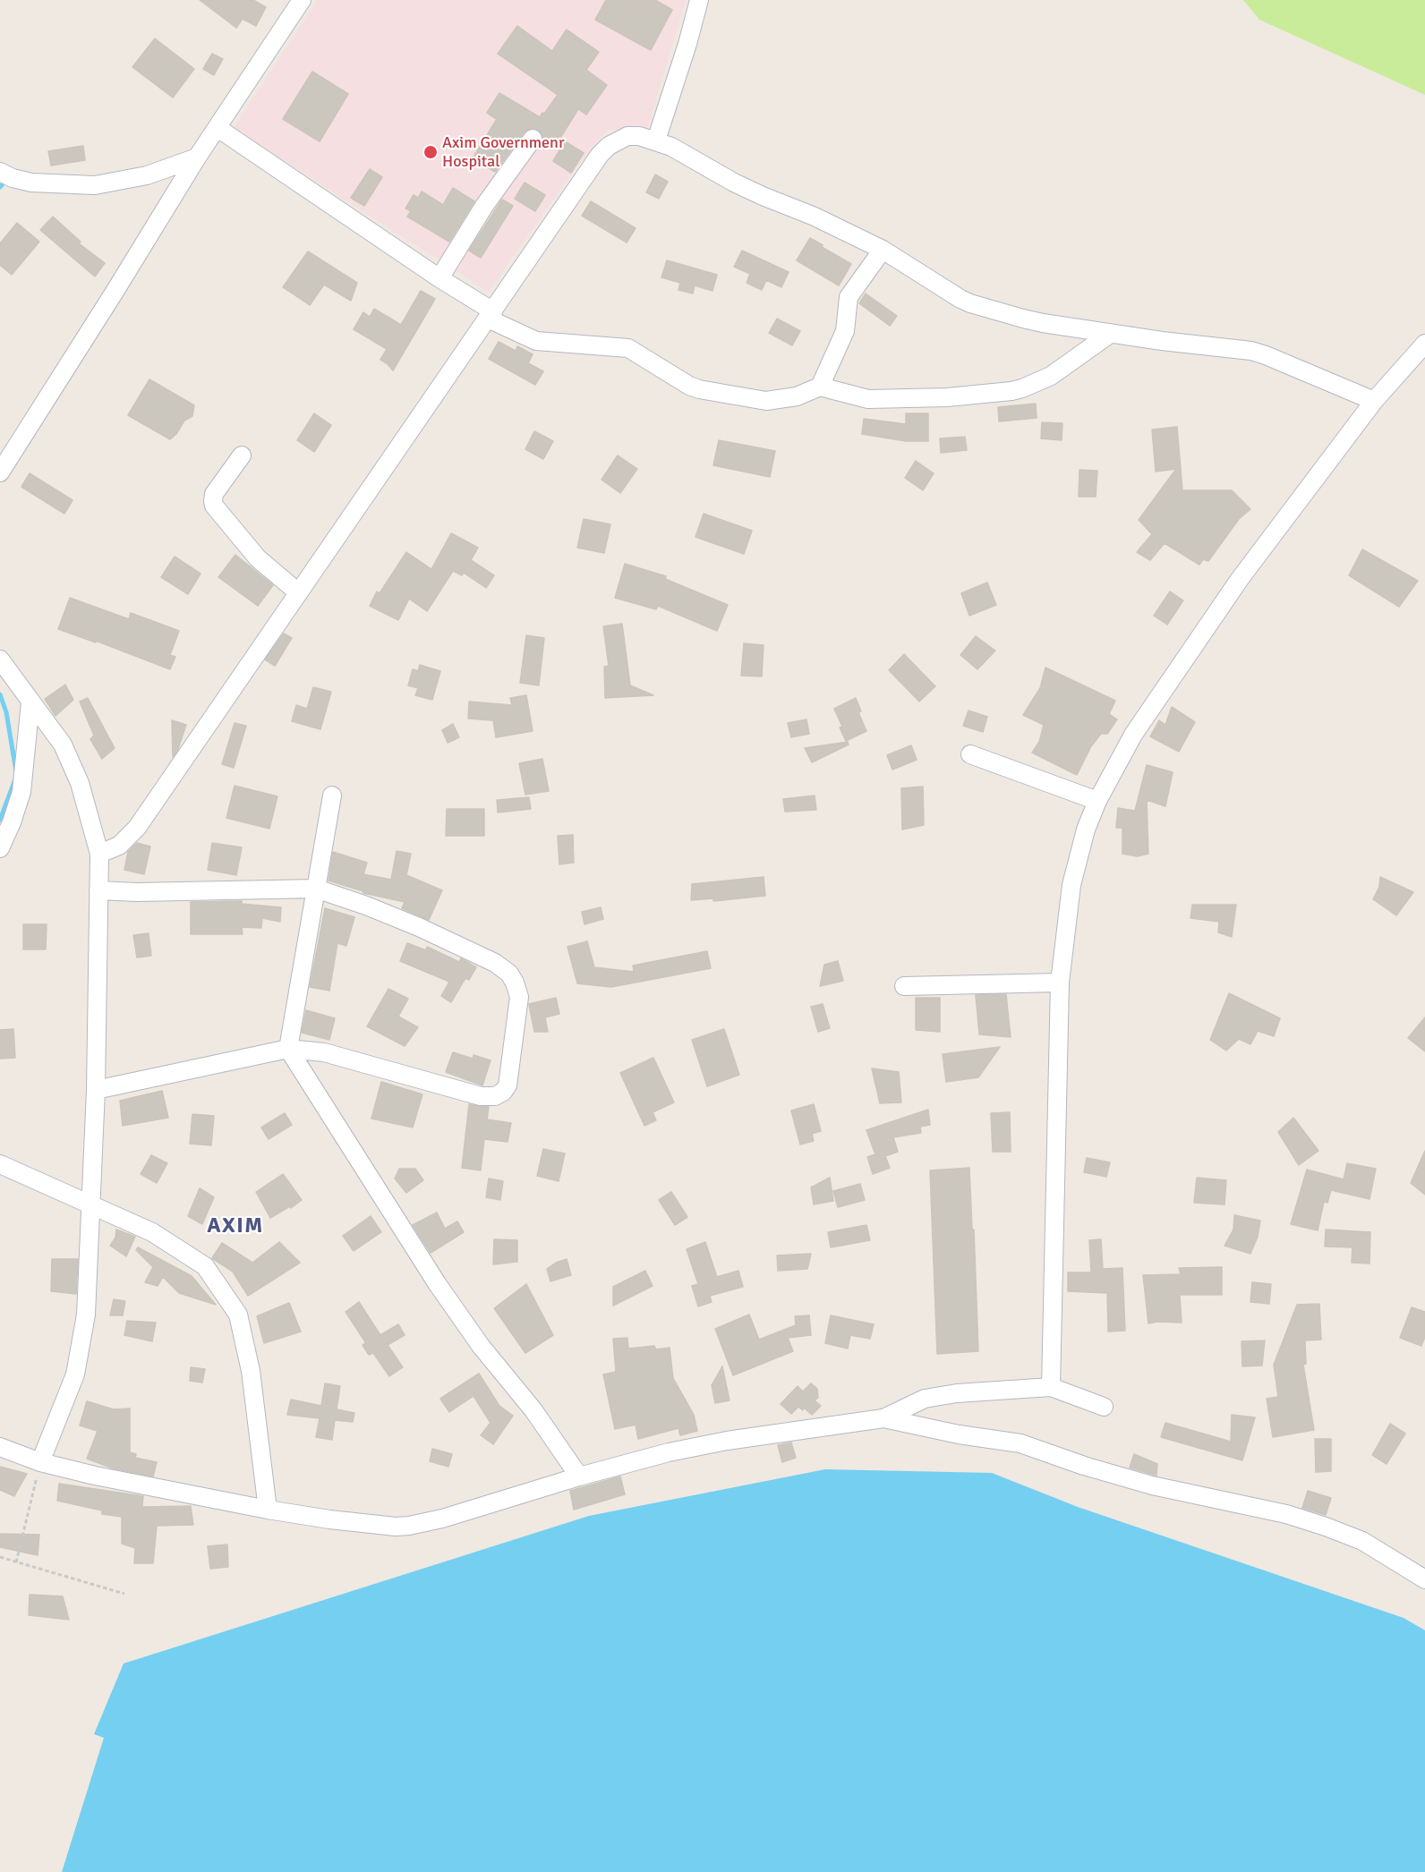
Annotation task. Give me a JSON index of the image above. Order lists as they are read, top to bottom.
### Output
{
  "districts": ["AXIM"],
  "places": ["Axim Governmenr Hospital"]
}
